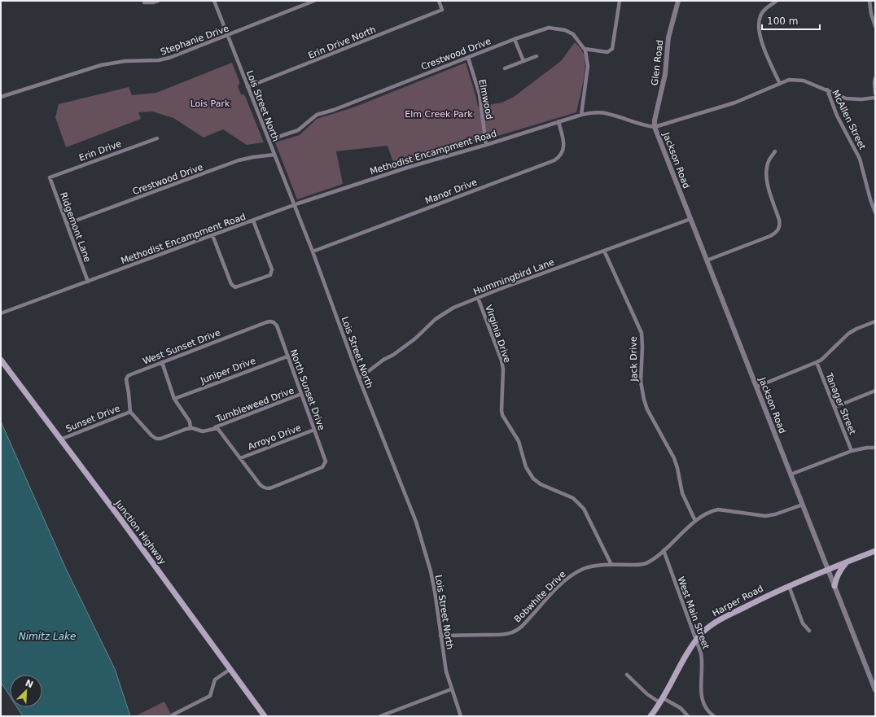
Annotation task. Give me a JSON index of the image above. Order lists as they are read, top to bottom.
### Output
{
  "streets": {
    "main road": ["Junction Highway", "Harper Road"],
    "street": [
      "Stephanie Drive",
      "Erin Drive North",
      "Crestwood Drive",
      "Glen Road",
      "Elmwood",
      "Lois Street North",
      "McAllen Street",
      "Erin Drive",
      "Methodist Encampment Road",
      "Jackson Road",
      "Manor Drive",
      "Ridgemont Lane",
      "Hummingbird Lane",
      "Virginia Drive",
      "West Sunset Drive",
      "Jack Drive",
      "Juniper Drive",
      "North Sunset Drive",
      "Tanager Street",
      "Tumbleweed Drive",
      "Sunset Drive",
      "Arroyo Drive",
      "Bobwhite Drive",
      "West Main Street"
    ]
  },
  "crossings": [
    ["Stephanie Drive", "Lois Street North"],
    ["Erin Drive North", "Lois Street North"],
    ["Crestwood Drive", "Elmwood"],
    ["Crestwood Drive", "Lois Street North"],
    ["Crestwood Drive", "Methodist Encampment Road"],
    ["Crestwood Drive", "Ridgemont Lane"],
    ["Glen Road", "Methodist Encampment Road"],
    ["Glen Road", "Jackson Road"],
    ["Elmwood", "Methodist Encampment Road"],
    ["Lois Street North", "Methodist Encampment Road"],
    ["Lois Street North", "Manor Drive"],
    ["Lois Street North", "Hummingbird Lane"],
    ["Lois Street North", "Bobwhite Drive"],
    ["McAllen Street", "Methodist Encampment Road"],
    ["Erin Drive", "Ridgemont Lane"],
    ["Methodist Encampment Road", "Jackson Road"],
    ["Methodist Encampment Road", "Manor Drive"],
    ["Methodist Encampment Road", "Ridgemont Lane"],
    ["Jackson Road", "Hummingbird Lane"],
    ["Jackson Road", "Bobwhite Drive"],
    ["Jackson Road", "Harper Road"],
    ["Hummingbird Lane", "Virginia Drive"],
    ["Hummingbird Lane", "Jack Drive"],
    ["Virginia Drive", "Bobwhite Drive"],
    ["West Sunset Drive", "North Sunset Drive"],
    ["West Sunset Drive", "Sunset Drive"],
    ["Jack Drive", "Bobwhite Drive"],
    ["Juniper Drive", "North Sunset Drive"],
    ["North Sunset Drive", "Tumbleweed Drive"],
    ["North Sunset Drive", "Arroyo Drive"],
    ["Sunset Drive", "Junction Highway"],
    ["Bobwhite Drive", "West Main Street"],
    ["Harper Road", "West Main Street"]
  ],
  "water": ["Nimitz Lake"],
  "parks": ["Lois Park", "Elm Creek Park"],
  "scale_bar": "100 m",
  "north": "top right"
}
